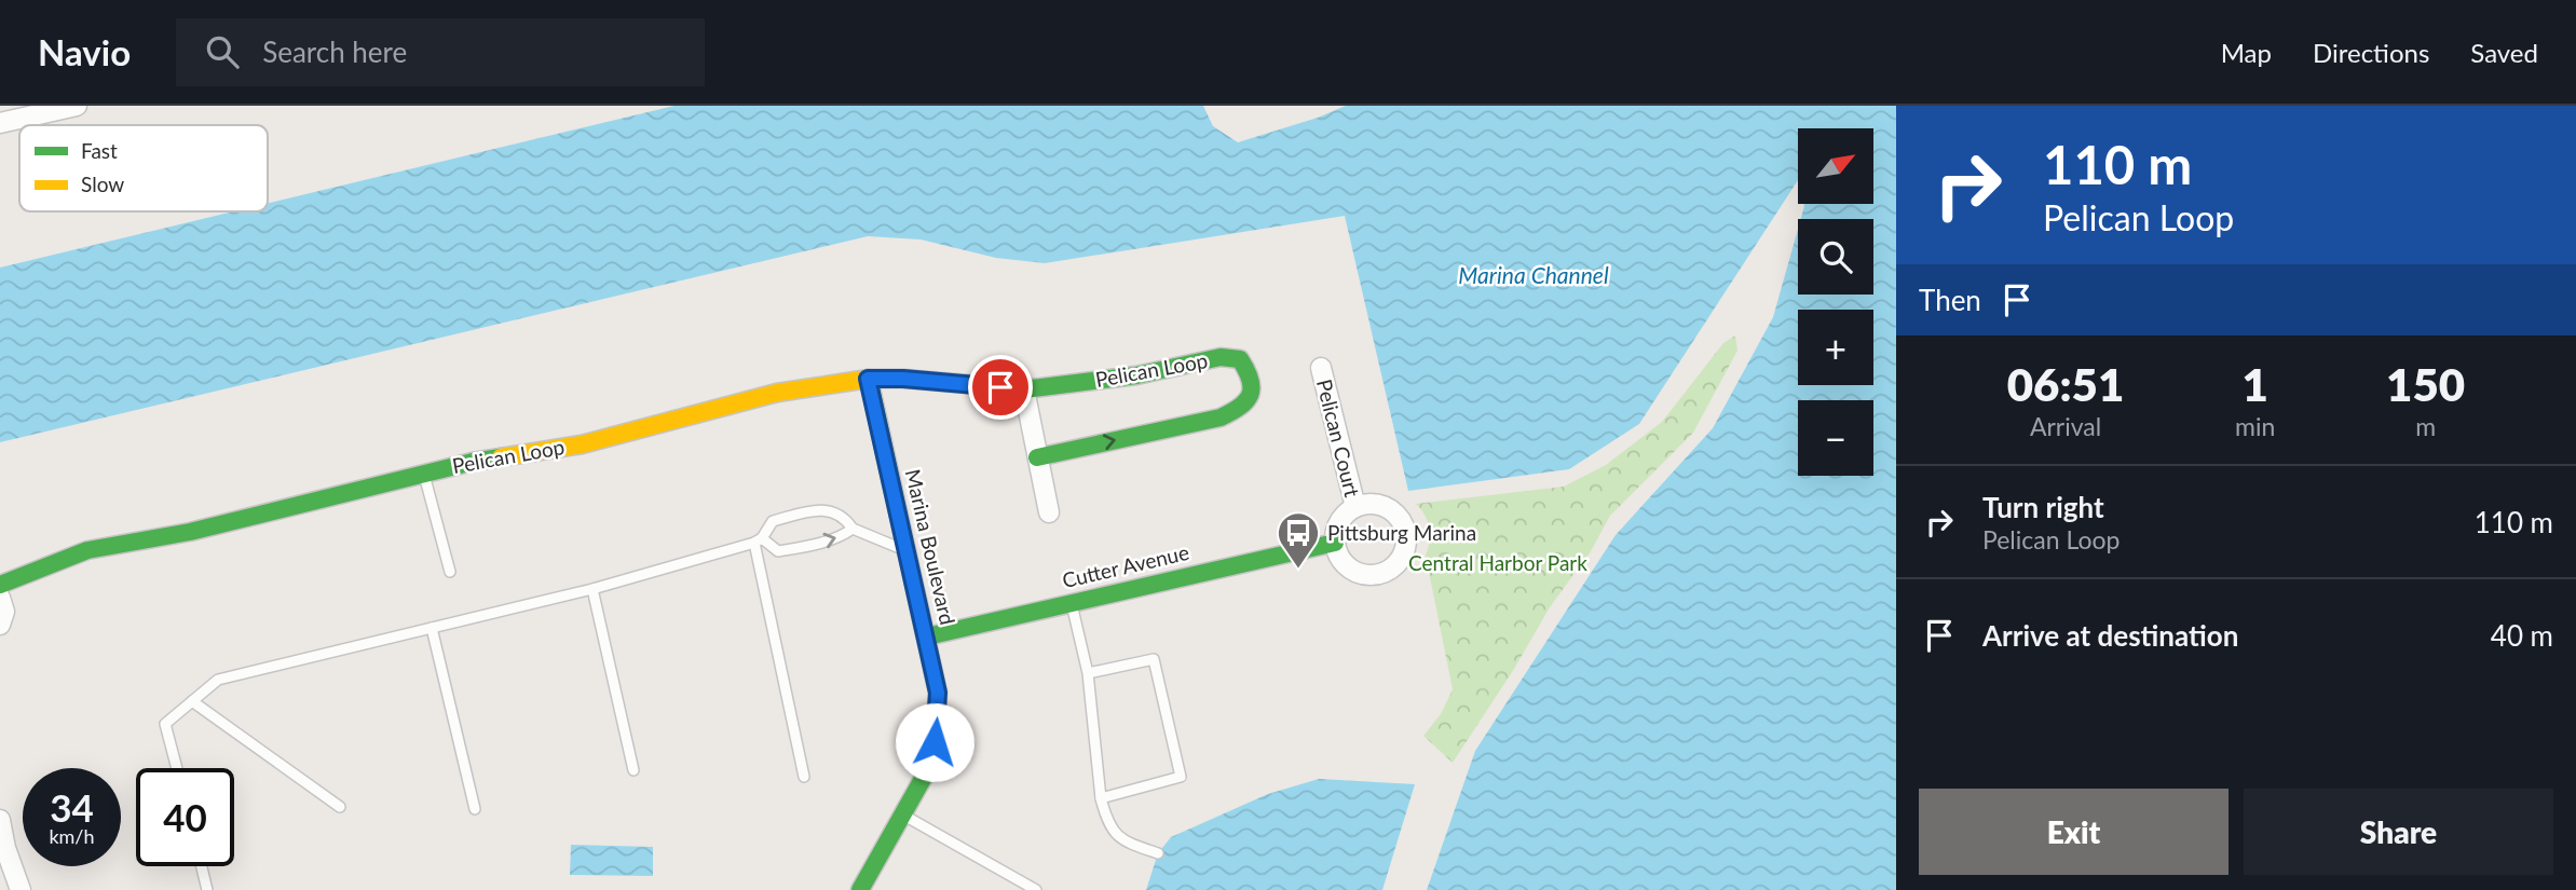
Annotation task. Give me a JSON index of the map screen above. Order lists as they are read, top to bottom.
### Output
{
  "streets": {
    "street": [
      "Pelican Loop",
      "Pelican Court",
      "Marina Boulevard",
      "Cutter Avenue"
    ]
  },
  "crossings": [
    ["Pelican Loop", "Marina Boulevard"],
    ["Pelican Court", "Cutter Avenue"],
    ["Marina Boulevard", "Cutter Avenue"]
  ],
  "water": ["Marina Channel"],
  "parks": ["Central Harbor Park"],
  "places": {
    "bus stop": ["Pittsburg Marina"]
  },
  "legend": ["Fast", "Slow"],
  "north": "top right",
  "page": {
    "header": "Navio",
    "search": "Search here",
    "nav": ["Map", "Directions", "Saved"],
    "turn": ["110 m", "Pelican Loop"],
    "map_buttons": ["+", "−"],
    "then": "Then",
    "eta": [
      "06:51",
      "Arrival",
      "1",
      "min",
      "150",
      "m"
    ],
    "list": [
      {
        "name": "Turn right",
        "note": "Pelican Loop",
        "value": "110 m"
      },
      {
        "name": "Arrive at destination",
        "value": "40 m"
      }
    ],
    "speed": "34 km/h",
    "limit": "40",
    "buttons": ["Exit", "Share"]
  }
}
